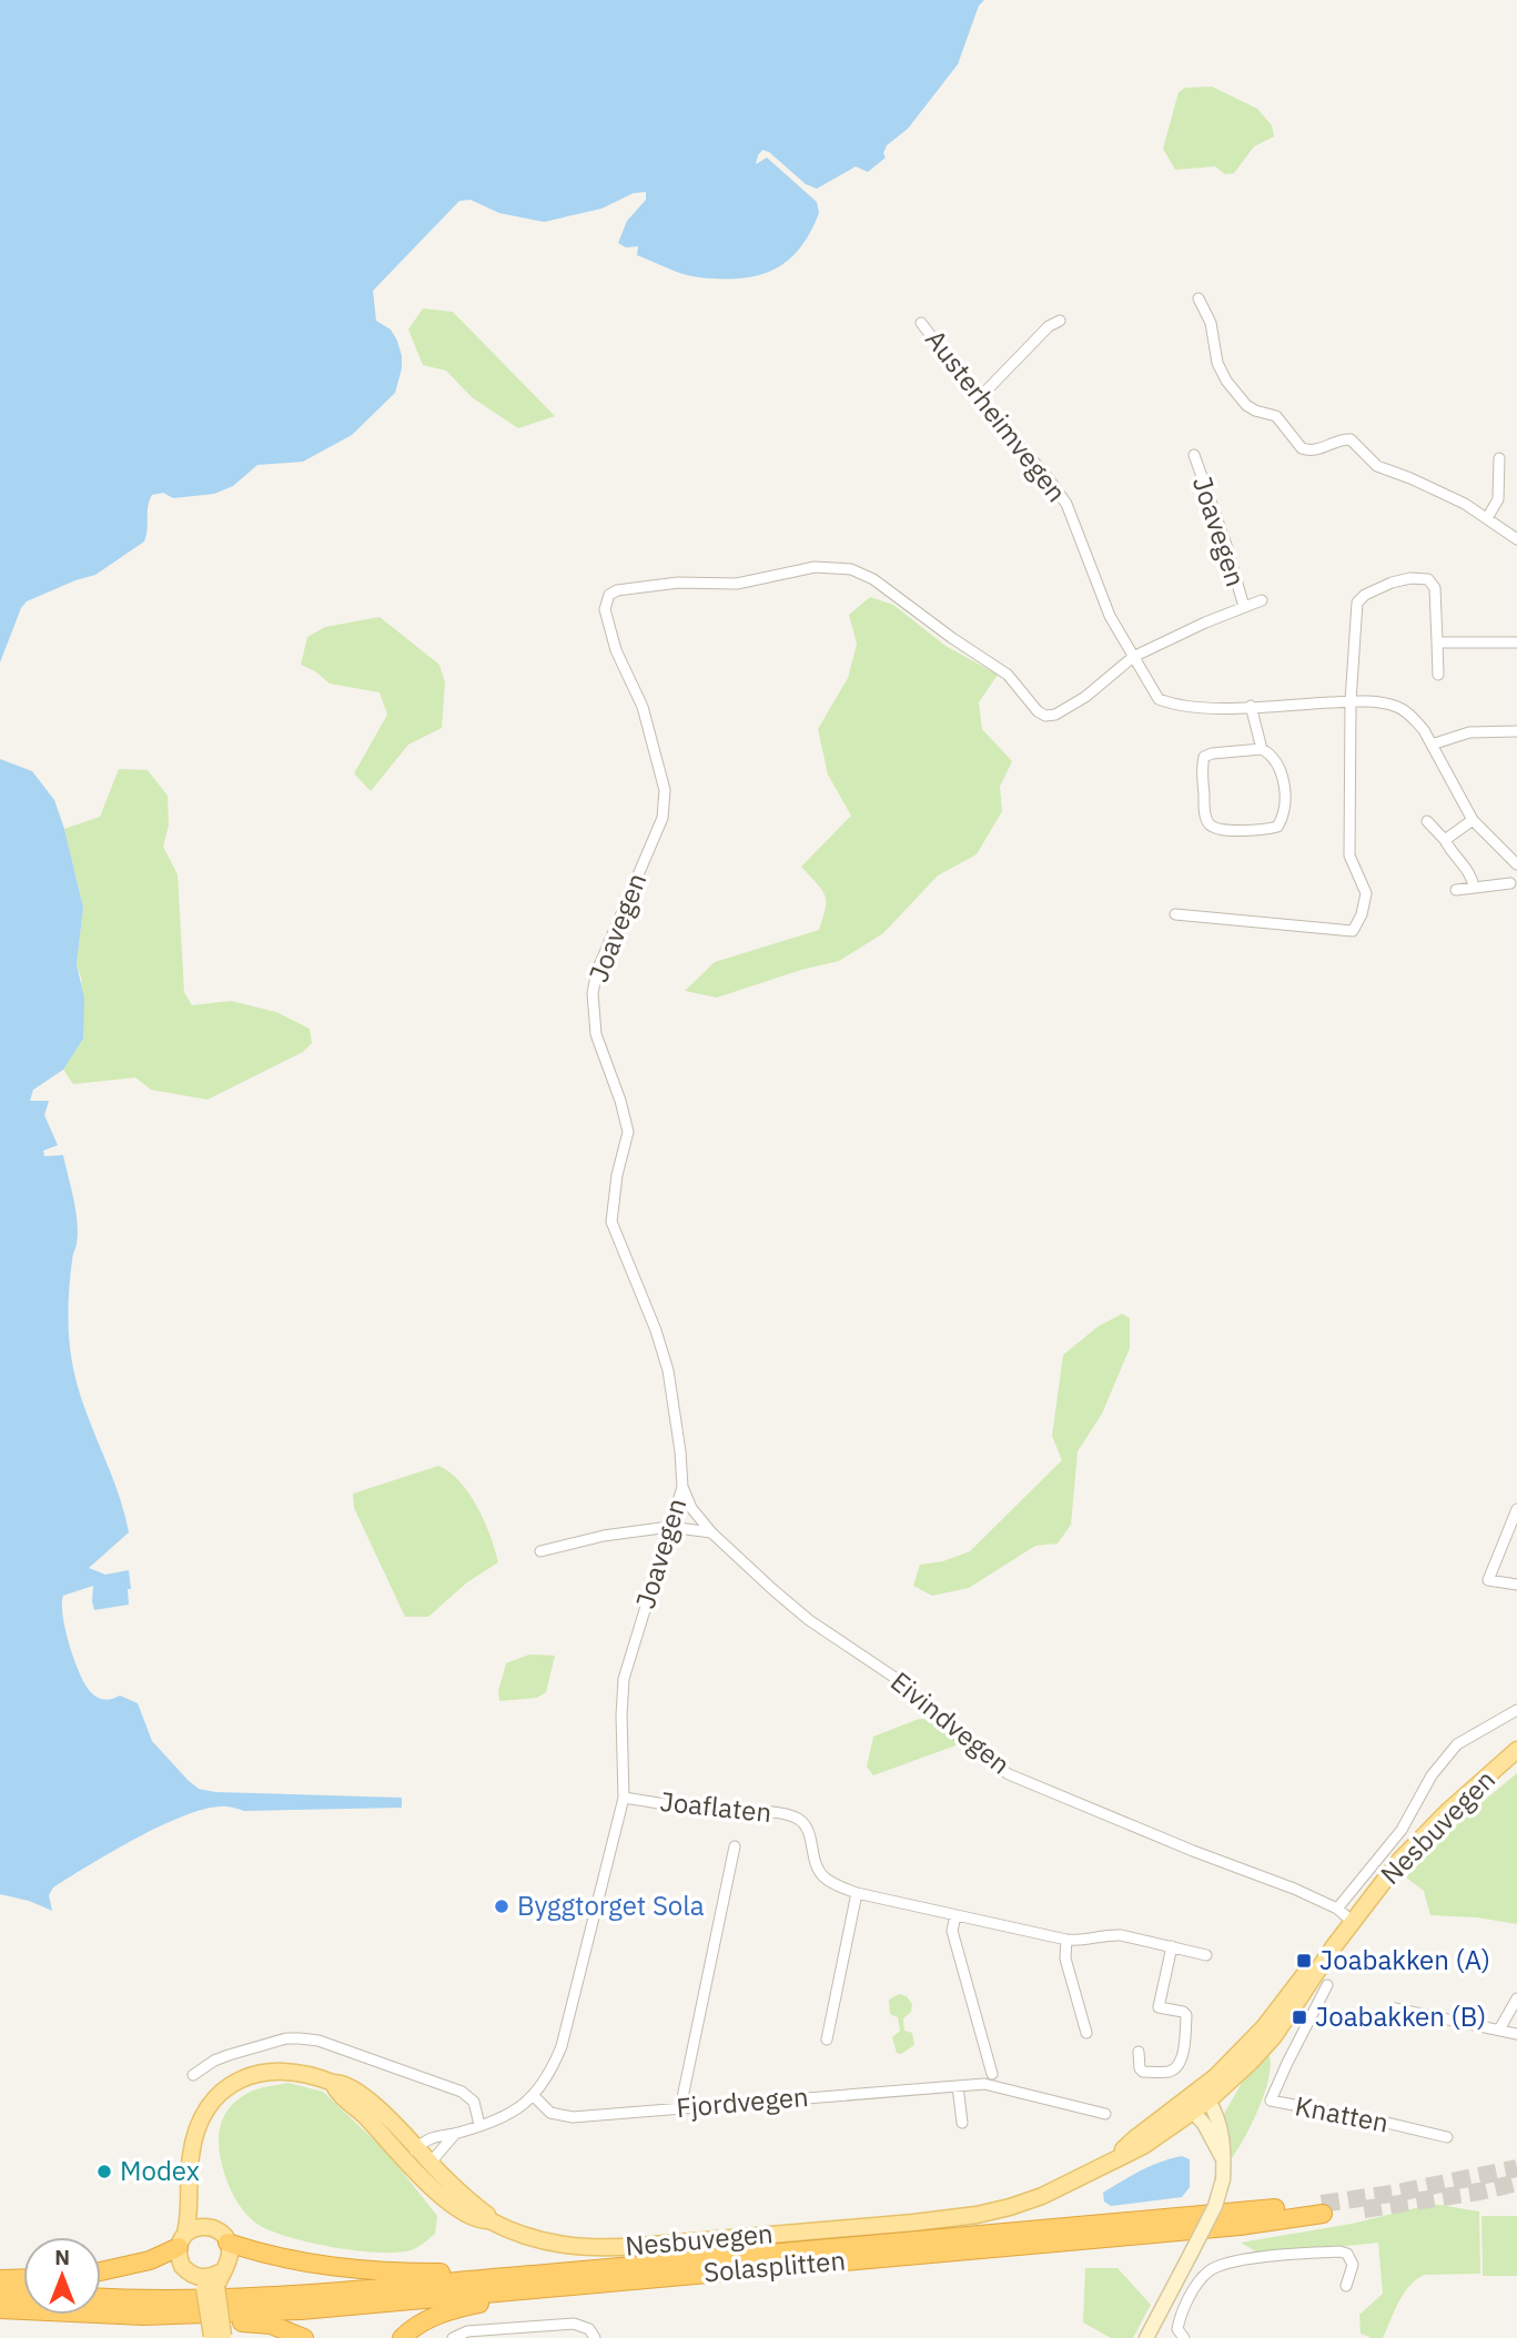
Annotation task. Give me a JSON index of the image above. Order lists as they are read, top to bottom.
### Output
{
  "streets": {
    "highway": ["Solasplitten"],
    "main road": ["Nesbuvegen"],
    "street": [
      "Austerheimvegen",
      "Joavegen",
      "Eivindvegen",
      "Joaflaten",
      "Fjordvegen",
      "Knatten"
    ]
  },
  "crossings": [
    ["Austerheimvegen", "Joavegen"],
    ["Joavegen", "Eivindvegen"],
    ["Joavegen", "Joaflaten"],
    ["Joavegen", "Nesbuvegen"],
    ["Joavegen", "Fjordvegen"],
    ["Eivindvegen", "Nesbuvegen"],
    ["Nesbuvegen", "Knatten"]
  ],
  "places": {
    "other": ["Byggtorget Sola", "Modex"],
    "transit": ["Joabakken (A)", "Joabakken (B)"]
  },
  "north": "top"
}
